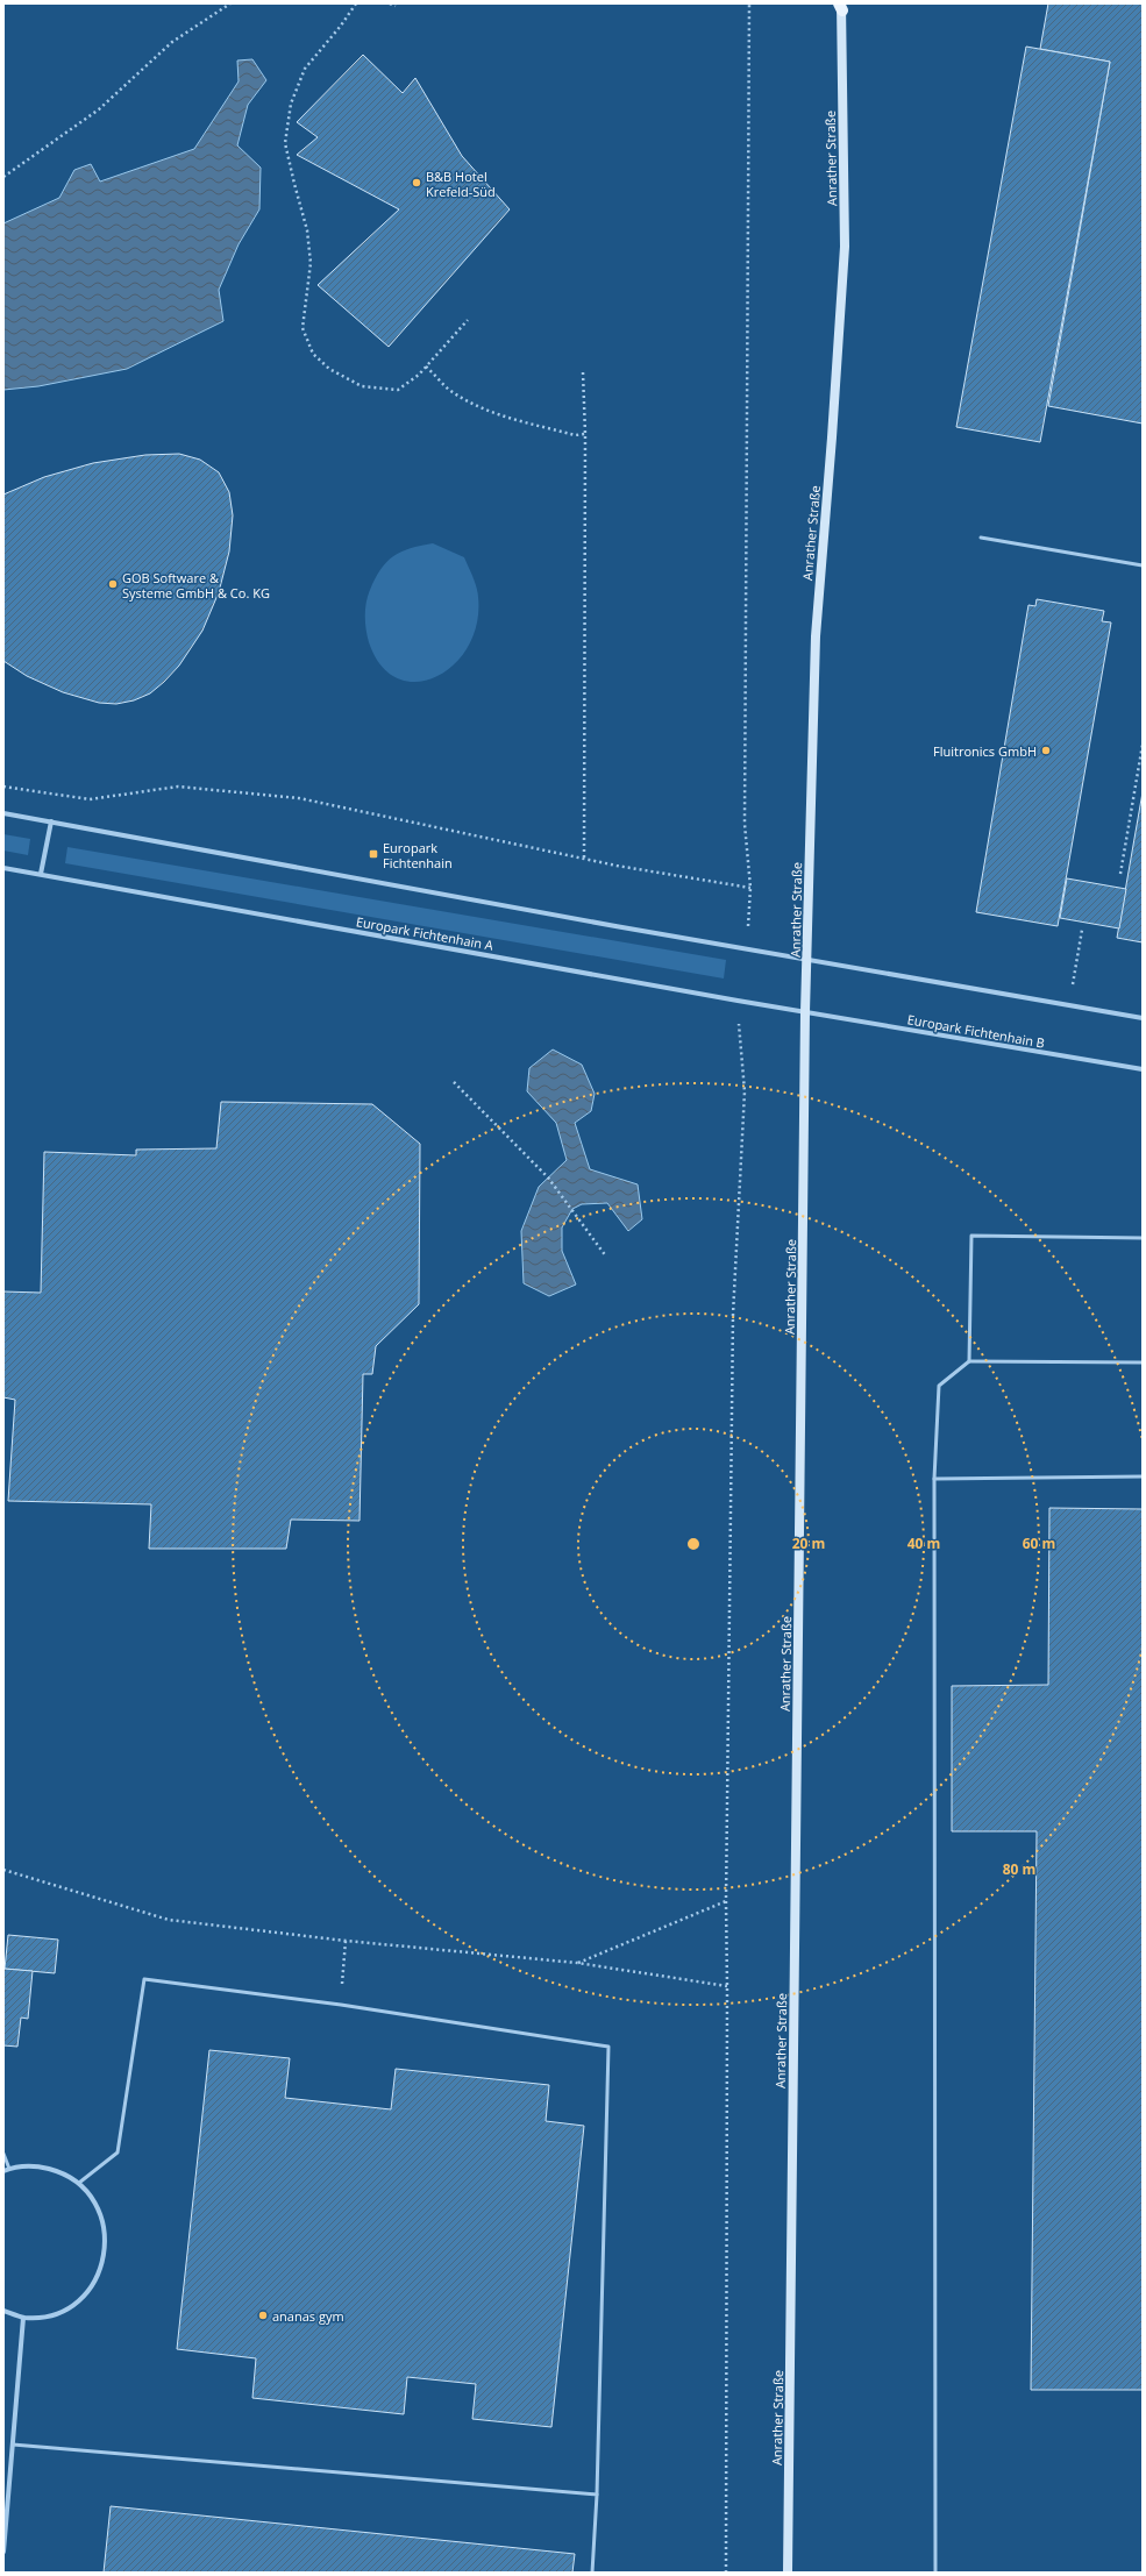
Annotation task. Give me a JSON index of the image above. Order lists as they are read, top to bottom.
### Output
{
  "streets": {
    "main road": ["Anrather Straße"],
    "street": ["Europark Fichtenhain A", "Europark Fichtenhain B"]
  },
  "crossings": [
    ["Anrather Straße", "Europark Fichtenhain A"],
    ["Anrather Straße", "Europark Fichtenhain B"],
    ["Europark Fichtenhain A", "Europark Fichtenhain B"]
  ],
  "places": {
    "other": [
      "B&B Hotel Krefeld-Süd",
      "GOB Software & Systeme GmbH & Co. KG",
      "Fluitronics GmbH",
      "ananas gym"
    ],
    "transit": ["Europark Fichtenhain"]
  },
  "rings": [
    "20 m",
    "40 m",
    "60 m",
    "80 m"
  ]
}
